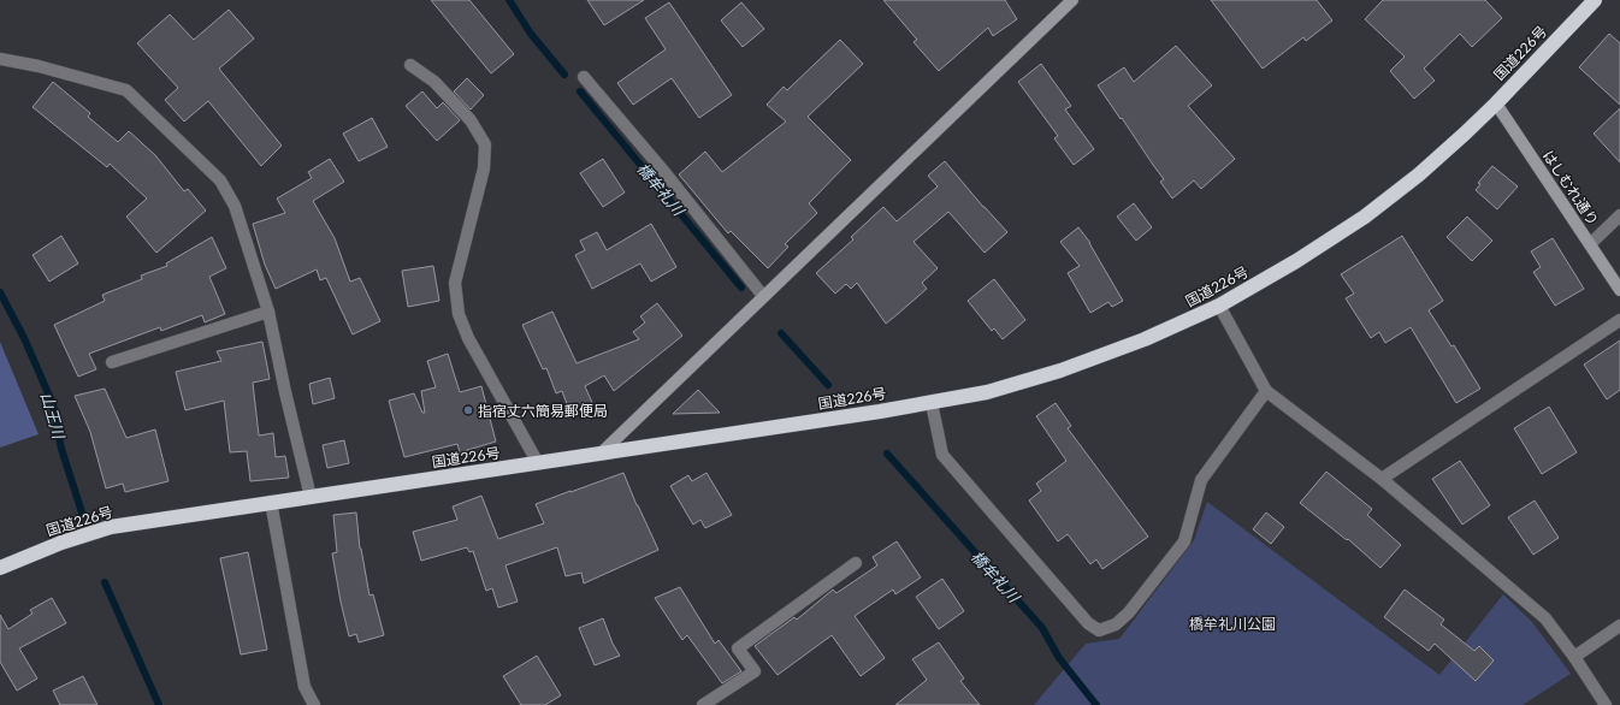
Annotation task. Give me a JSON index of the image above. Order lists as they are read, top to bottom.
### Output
{
  "streets": {
    "highway": ["国道226号"],
    "street": ["はしむれ通り"]
  },
  "crossings": [
    ["国道226号", "はしむれ通り"]
  ],
  "water": ["橋牟礼川", "山王川"],
  "parks": ["橋牟礼川公園"],
  "places": ["指宿丈六簡易郵便局"]
}
